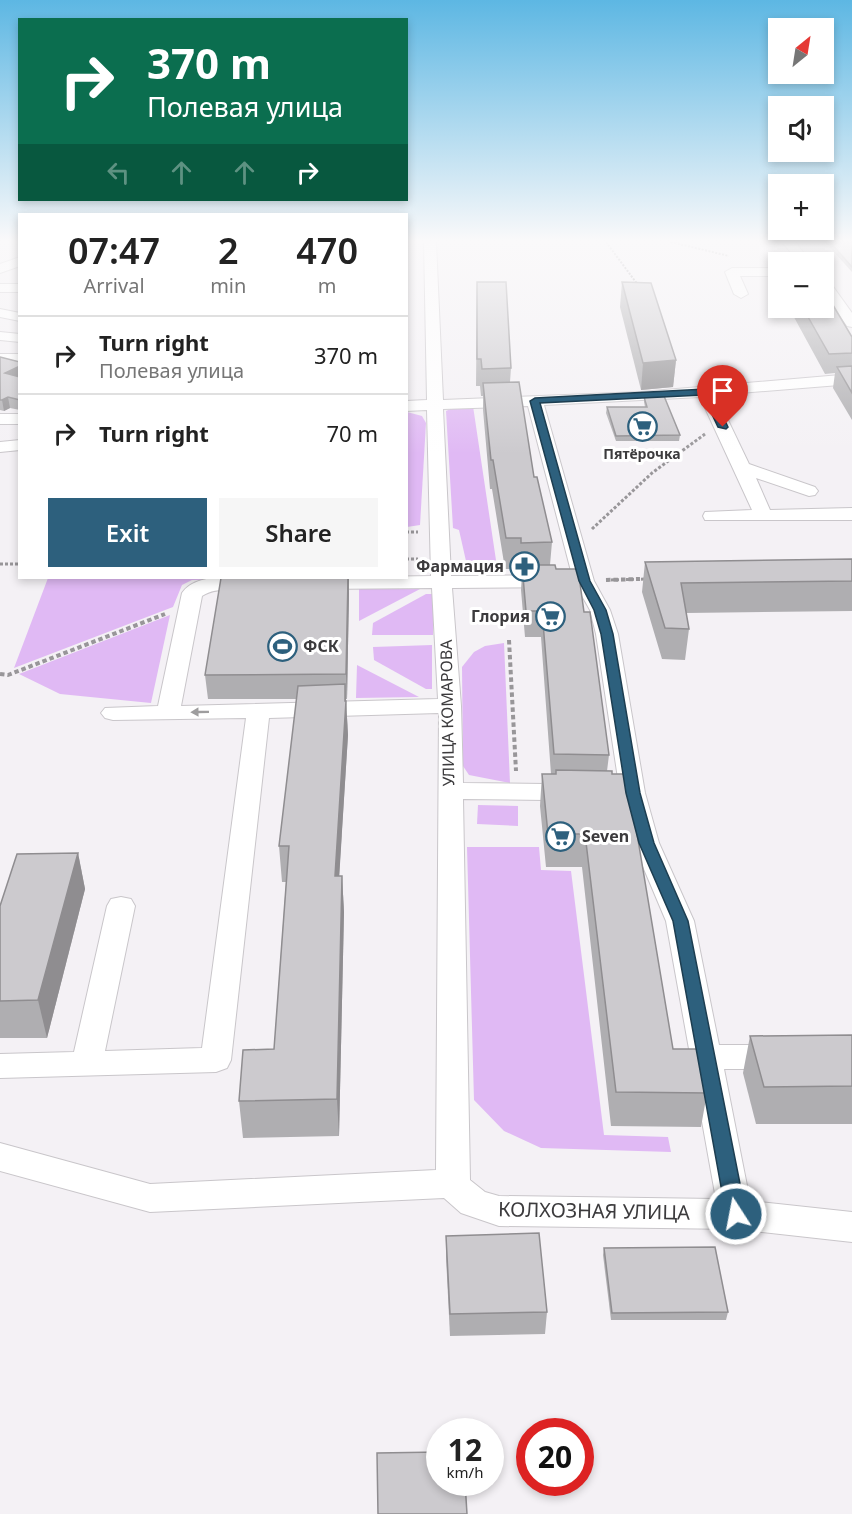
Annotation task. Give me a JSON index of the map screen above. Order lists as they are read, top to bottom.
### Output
{
  "streets": {
    "street": ["УЛИЦА КОМАРОВА", "КОЛХОЗНАЯ УЛИЦА"]
  },
  "crossings": [
    ["УЛИЦА КОМАРОВА", "КОЛХОЗНАЯ УЛИЦА"]
  ],
  "places": {
    "supermarket": ["Пятёрочка", "Глория", "Seven"],
    "pharmacy": ["Фармация"],
    "sports": ["ФСК"]
  },
  "north": "top right",
  "page": {
    "map_buttons": ["+", "−"],
    "turn": ["370 m", "Полевая улица"],
    "eta": [
      "07:47",
      "Arrival",
      "2",
      "min",
      "470",
      "m"
    ],
    "list": [
      {
        "name": "Turn right",
        "note": "Полевая улица",
        "value": "370 m"
      },
      {
        "name": "Turn right",
        "value": "70 m"
      }
    ],
    "buttons": ["Exit", "Share"],
    "speed": "12 km/h",
    "limit": "20"
  }
}
